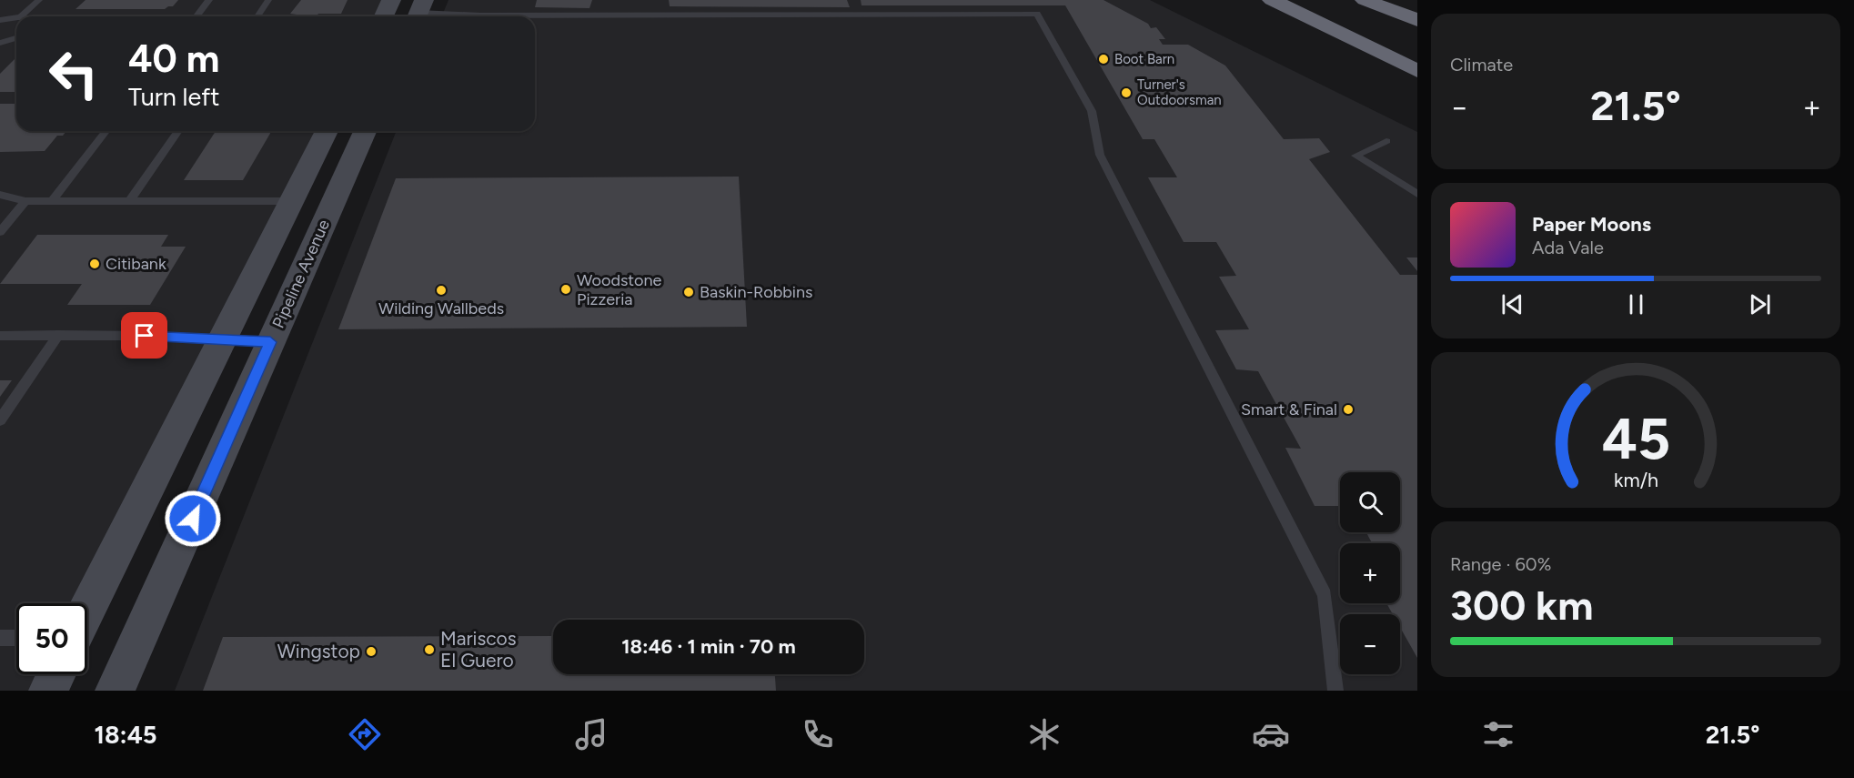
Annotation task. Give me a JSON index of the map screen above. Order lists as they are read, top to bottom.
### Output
{
  "streets": {
    "main road": ["Pipeline Avenue"]
  },
  "places": [
    "Boot Barn",
    "Turner's Outdoorsman",
    "Citibank",
    "Woodstone Pizzeria",
    "Wilding Wallbeds",
    "Baskin-Robbins",
    "Smart & Final",
    "Mariscos El Guero",
    "Wingstop"
  ],
  "page": {
    "tile": [
      "Climate",
      ["Range · 60%", "300 km"]
    ],
    "turn": ["40 m", "Turn left"],
    "heat": ["−", "21.5°", "+"],
    "song": ["Paper Moons", "Ada Vale"],
    "map_buttons": ["+", "−"],
    "limit": "50",
    "trip": "18:46 · 1 min · 70 m",
    "tabs": ["18:45", "21.5°"],
    "gauge": ["45", "km/h"]
  }
}
